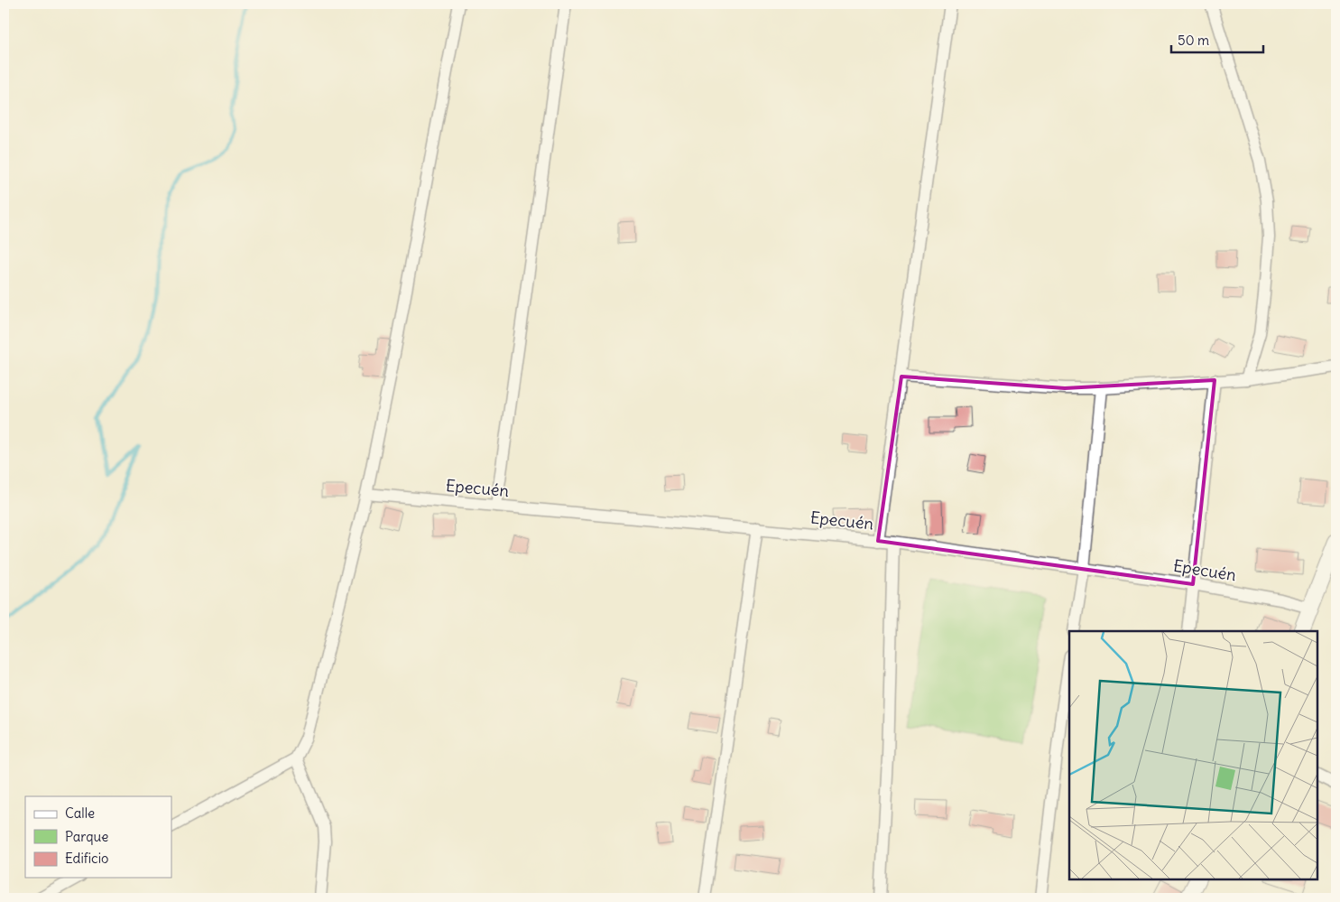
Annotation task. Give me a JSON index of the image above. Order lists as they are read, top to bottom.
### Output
{
  "streets": {
    "street": ["Epecuén"]
  },
  "legend": ["Calle", "Parque", "Edificio"],
  "scale_bar": "50 m"
}
